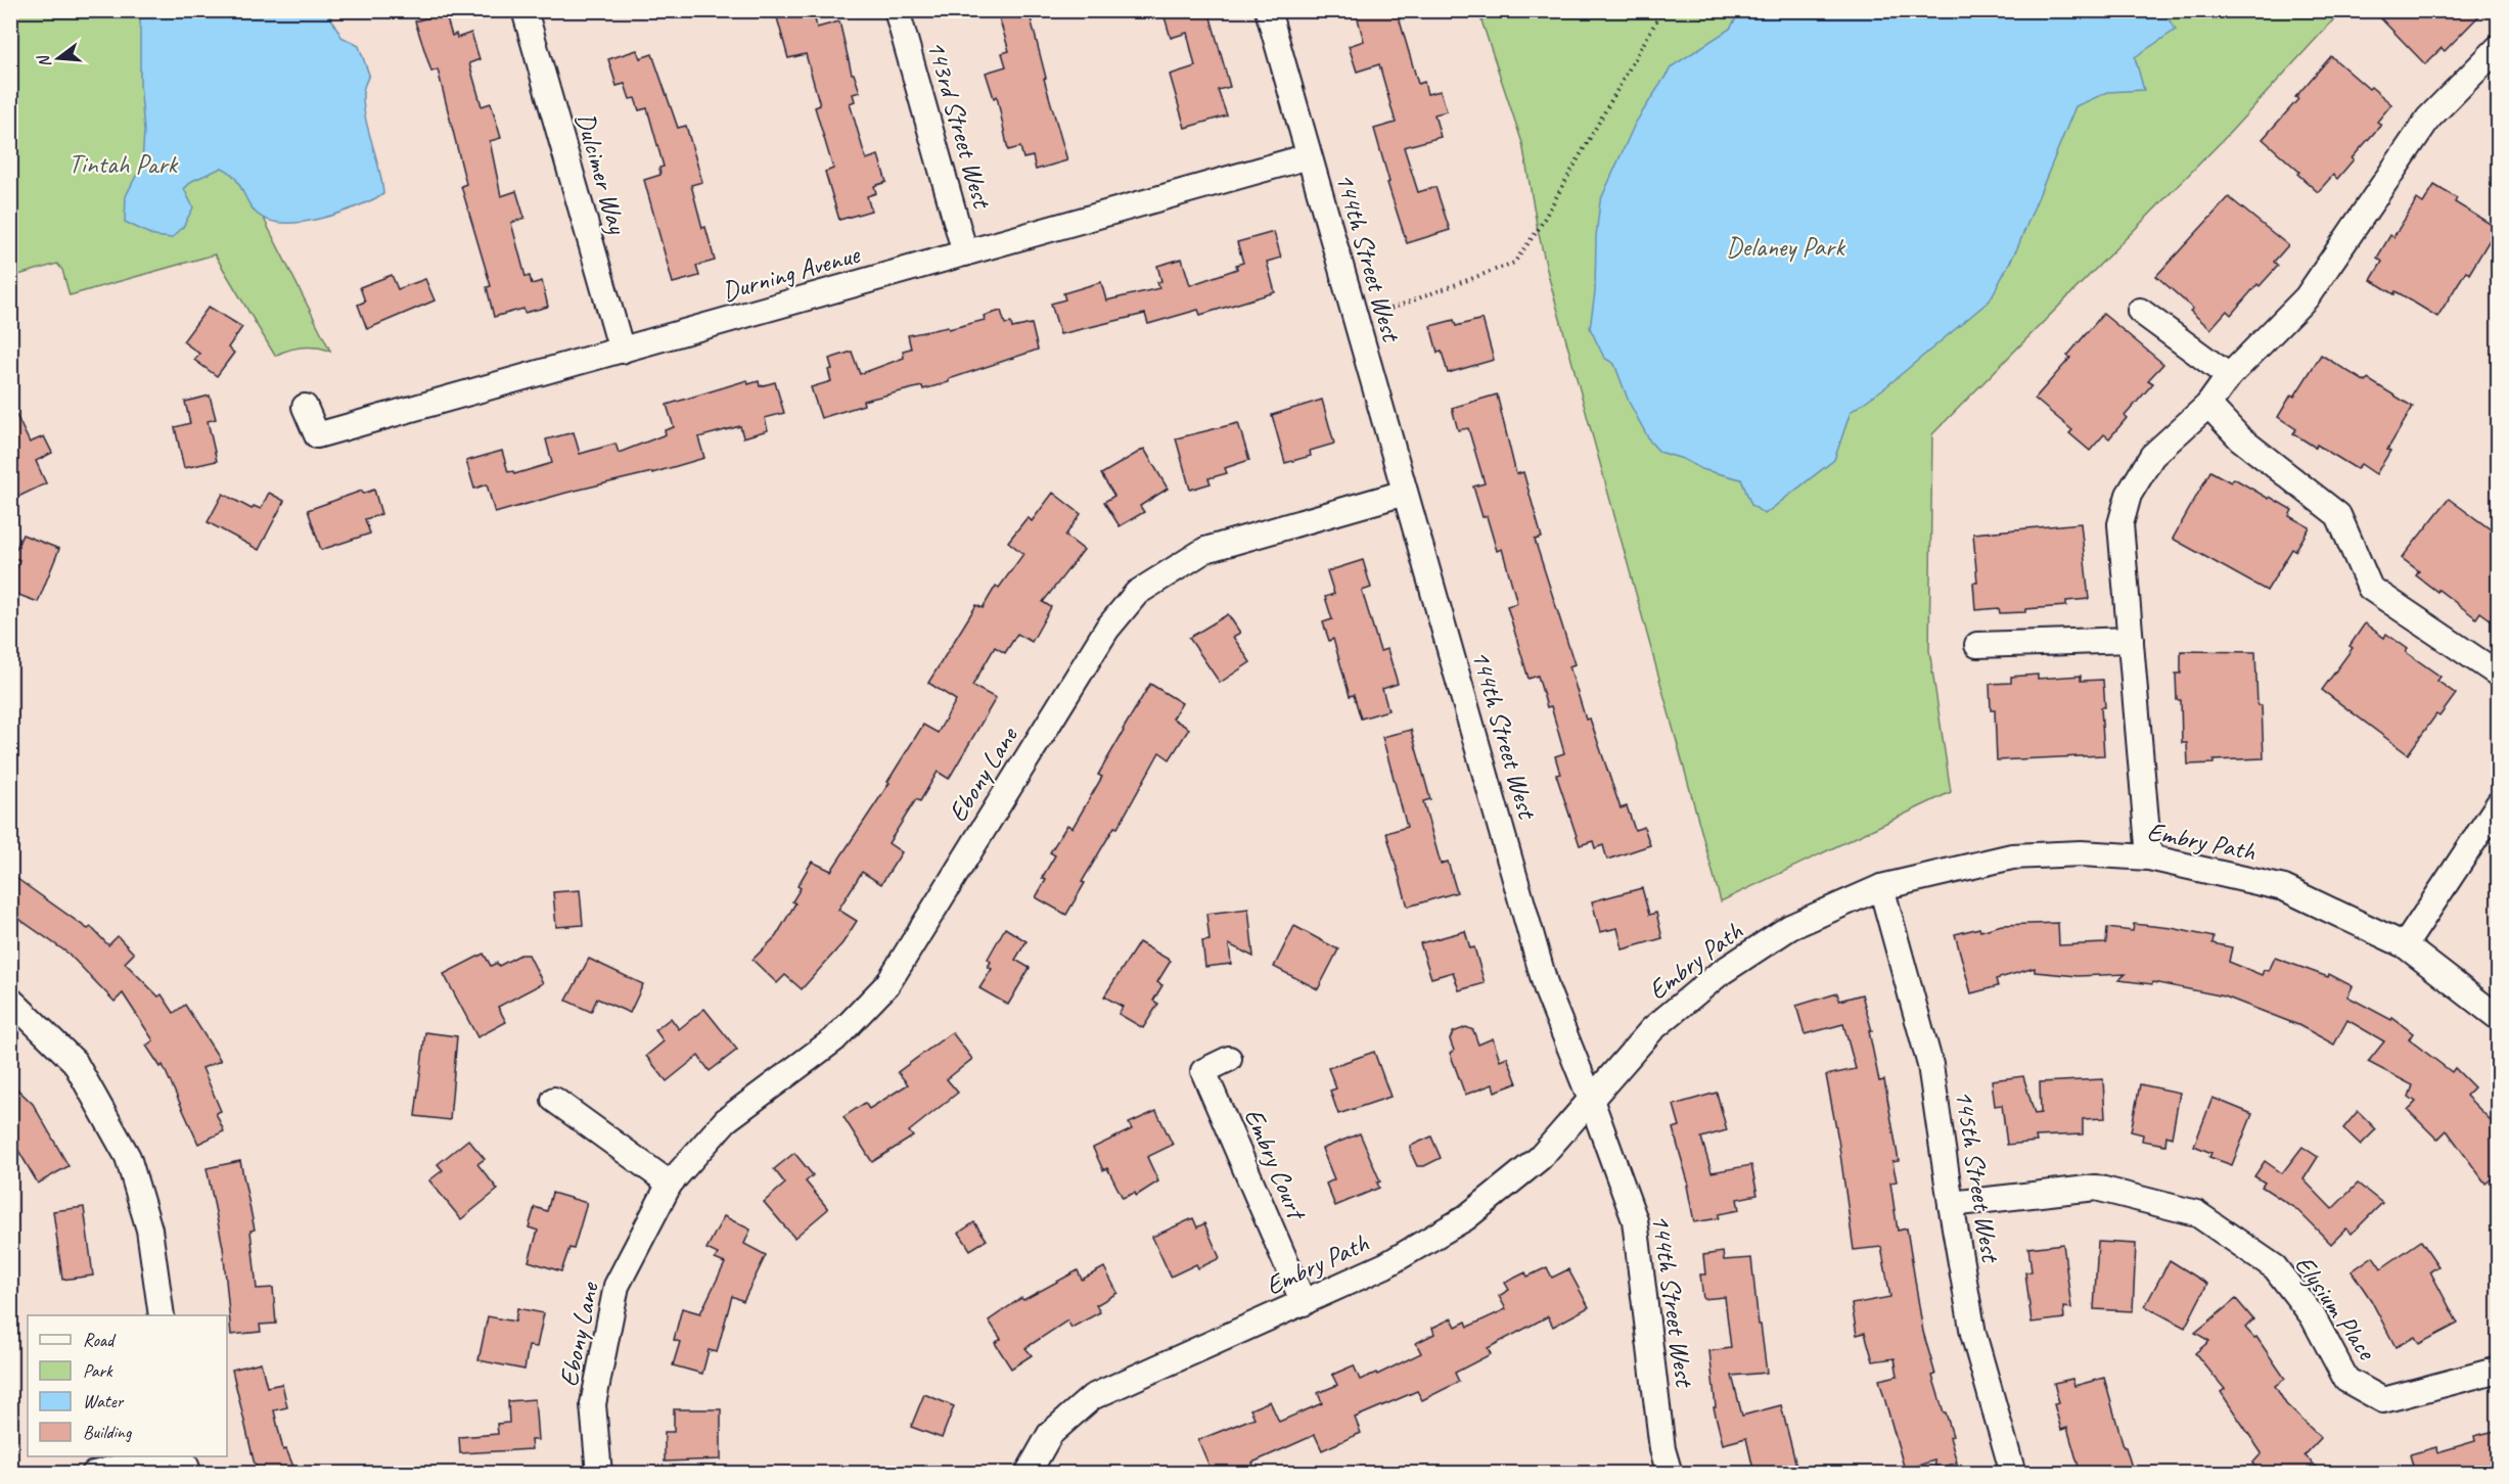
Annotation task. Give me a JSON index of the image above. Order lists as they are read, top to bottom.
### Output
{
  "streets": {
    "street": [
      "143rd Street West",
      "Dulcimer Way",
      "144th Street West",
      "Durning Avenue",
      "Ebony Lane",
      "Embry Path",
      "Embry Court",
      "145th Street West",
      "Elysium Place"
    ]
  },
  "crossings": [
    ["143rd Street West", "Durning Avenue"],
    ["Dulcimer Way", "Durning Avenue"],
    ["144th Street West", "Durning Avenue"],
    ["144th Street West", "Ebony Lane"],
    ["144th Street West", "Embry Path"],
    ["Embry Path", "Embry Court"],
    ["Embry Path", "145th Street West"],
    ["145th Street West", "Elysium Place"]
  ],
  "parks": ["Tintah Park", "Delaney Park"],
  "legend": [
    "Road",
    "Park",
    "Water",
    "Building"
  ],
  "north": "left"
}
